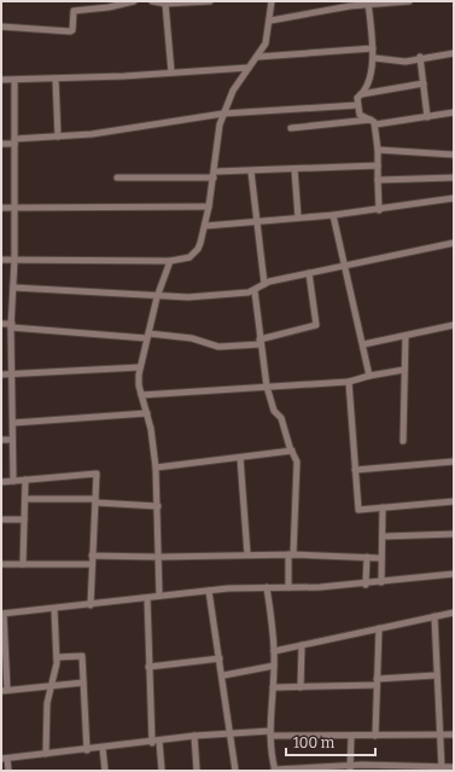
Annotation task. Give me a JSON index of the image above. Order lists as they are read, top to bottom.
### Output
{
  "scale_bar": "100 m"
}
